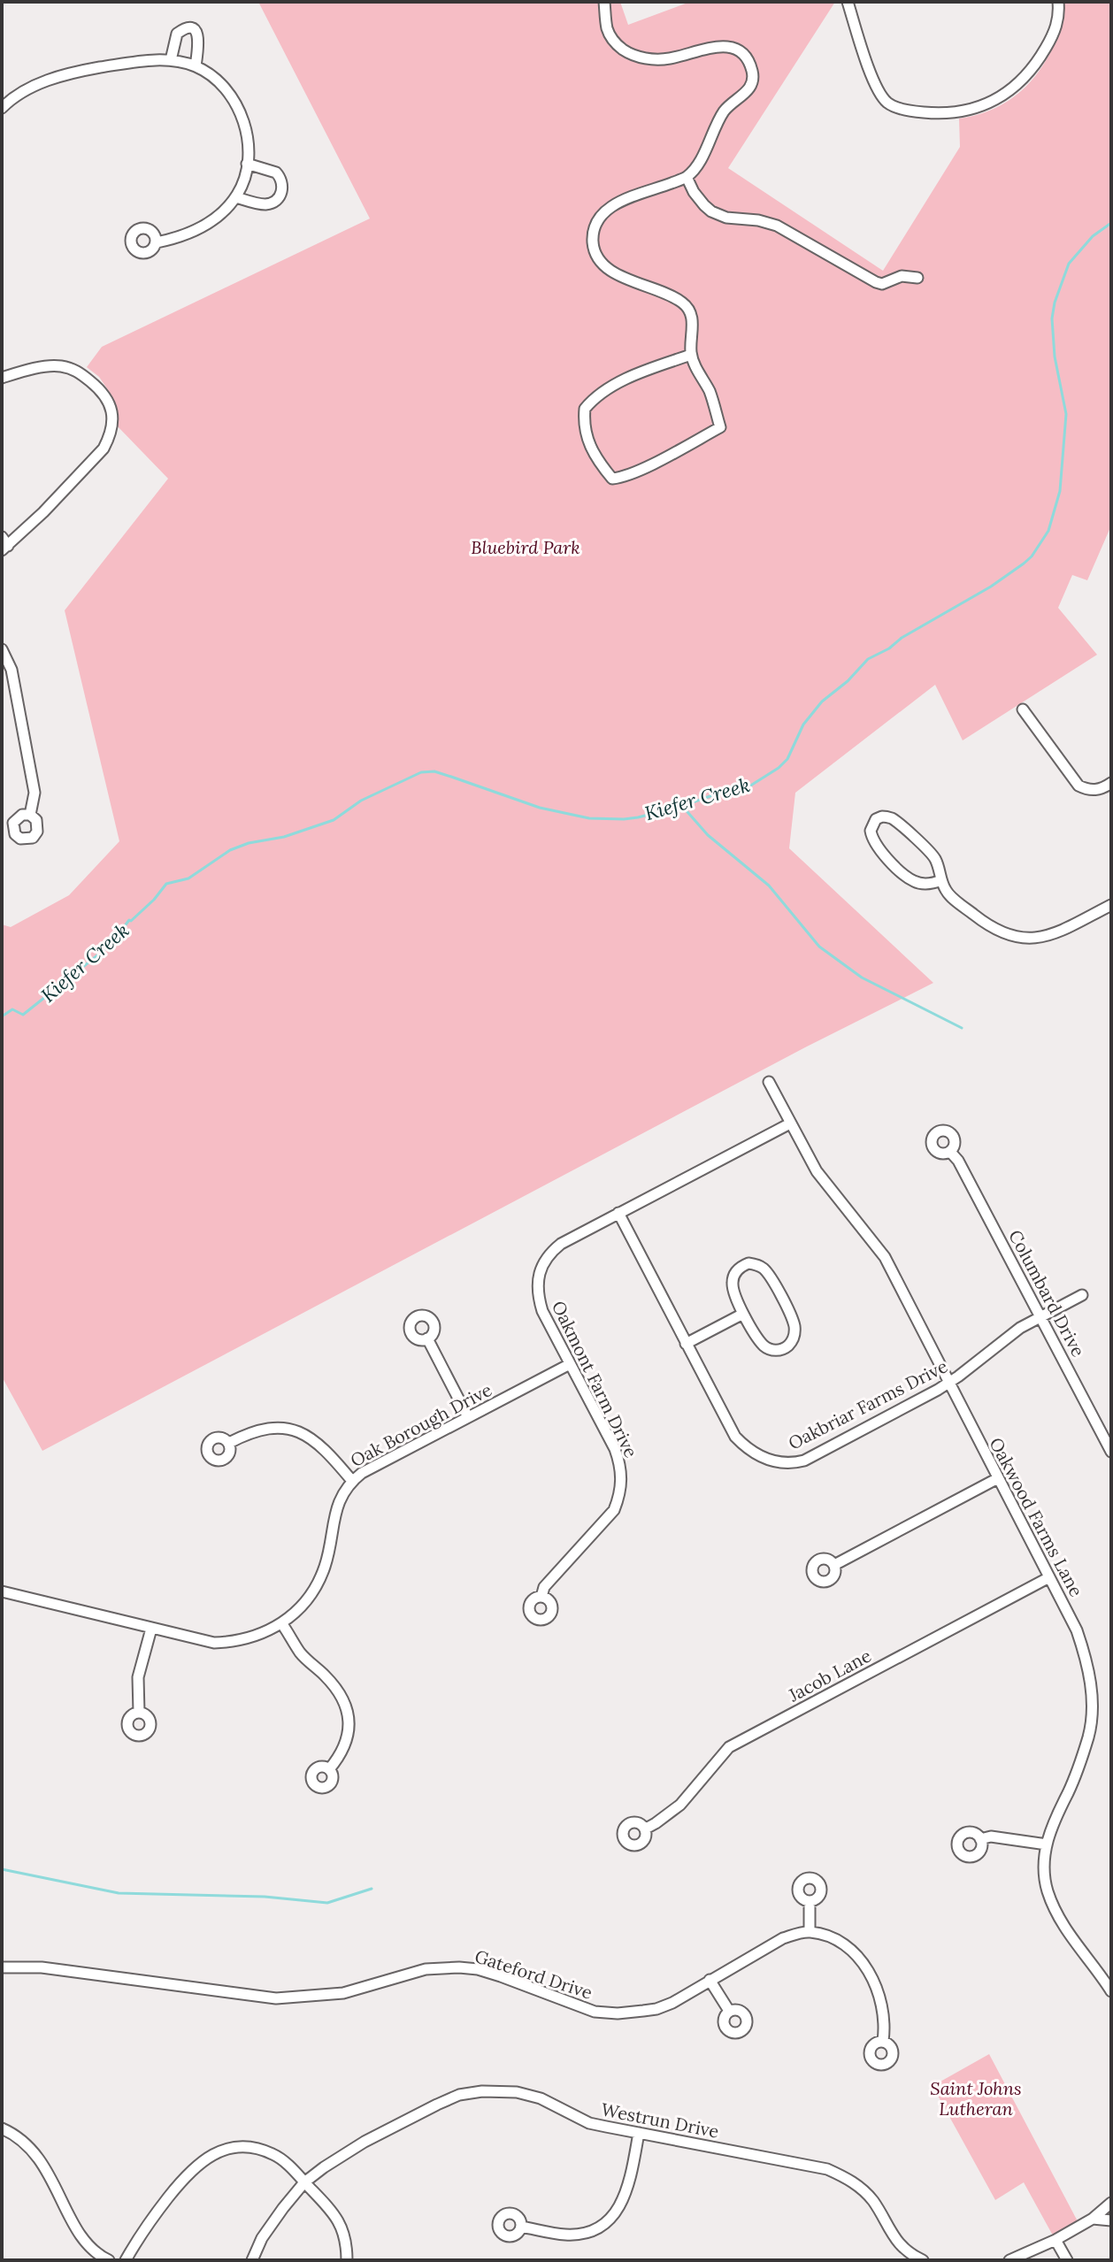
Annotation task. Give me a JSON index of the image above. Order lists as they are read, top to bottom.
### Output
{
  "streets": {
    "street": [
      "Columbard Drive",
      "Oakmont Farm Drive",
      "Oakbriar Farms Drive",
      "Oak Borough Drive",
      "Oakwood Farms Lane",
      "Jacob Lane",
      "Gateford Drive",
      "Westrun Drive"
    ]
  },
  "crossings": [
    ["Columbard Drive", "Oakbriar Farms Drive"],
    ["Oakmont Farm Drive", "Oakbriar Farms Drive"],
    ["Oakmont Farm Drive", "Oak Borough Drive"],
    ["Oakmont Farm Drive", "Oakwood Farms Lane"],
    ["Oakbriar Farms Drive", "Oakwood Farms Lane"],
    ["Oakwood Farms Lane", "Jacob Lane"]
  ],
  "water": ["Kiefer Creek"],
  "parks": ["Bluebird Park", "Saint Johns Lutheran"]
}
